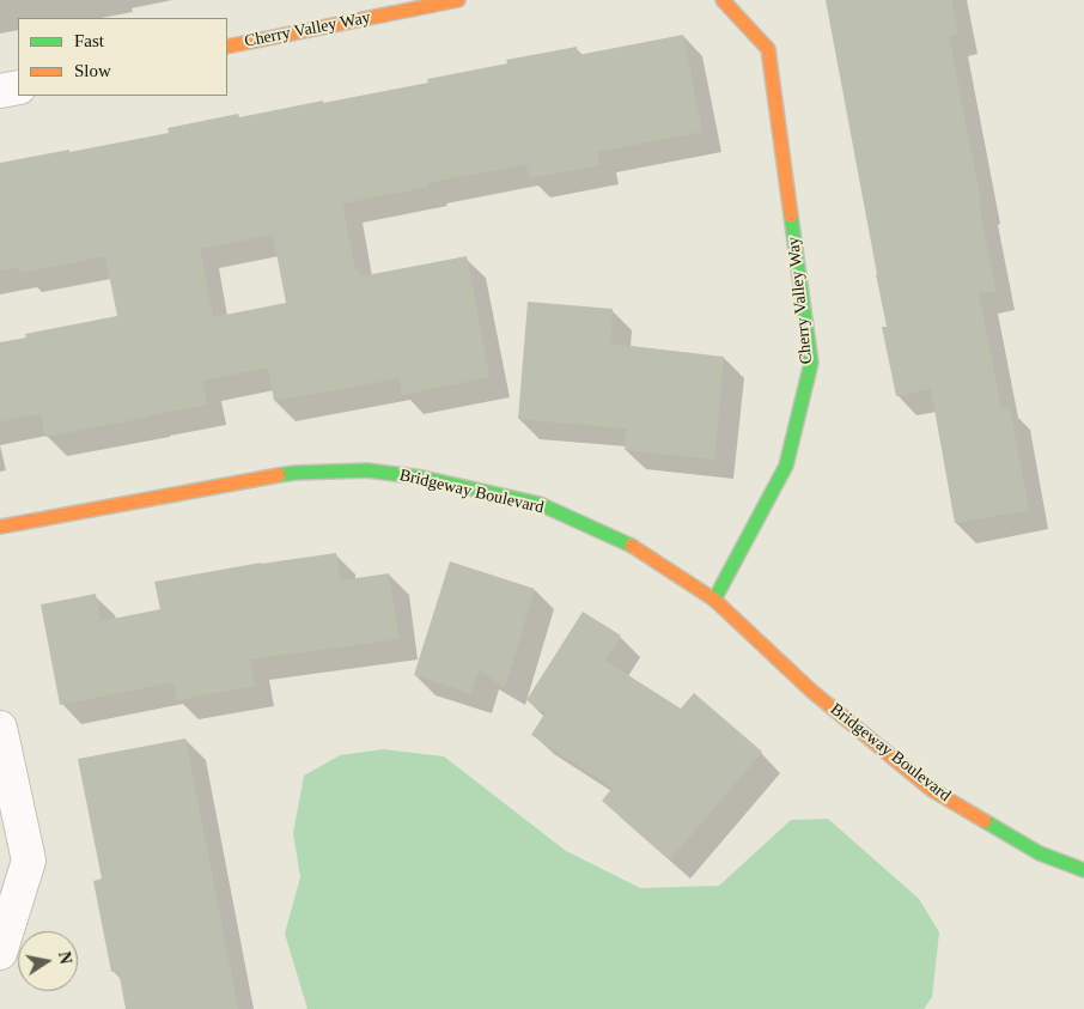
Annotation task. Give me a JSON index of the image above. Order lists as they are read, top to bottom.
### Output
{
  "streets": {
    "street": ["Cherry Valley Way", "Bridgeway Boulevard"]
  },
  "crossings": [
    ["Cherry Valley Way", "Bridgeway Boulevard"]
  ],
  "legend": ["Fast", "Slow"],
  "north": "right"
}
